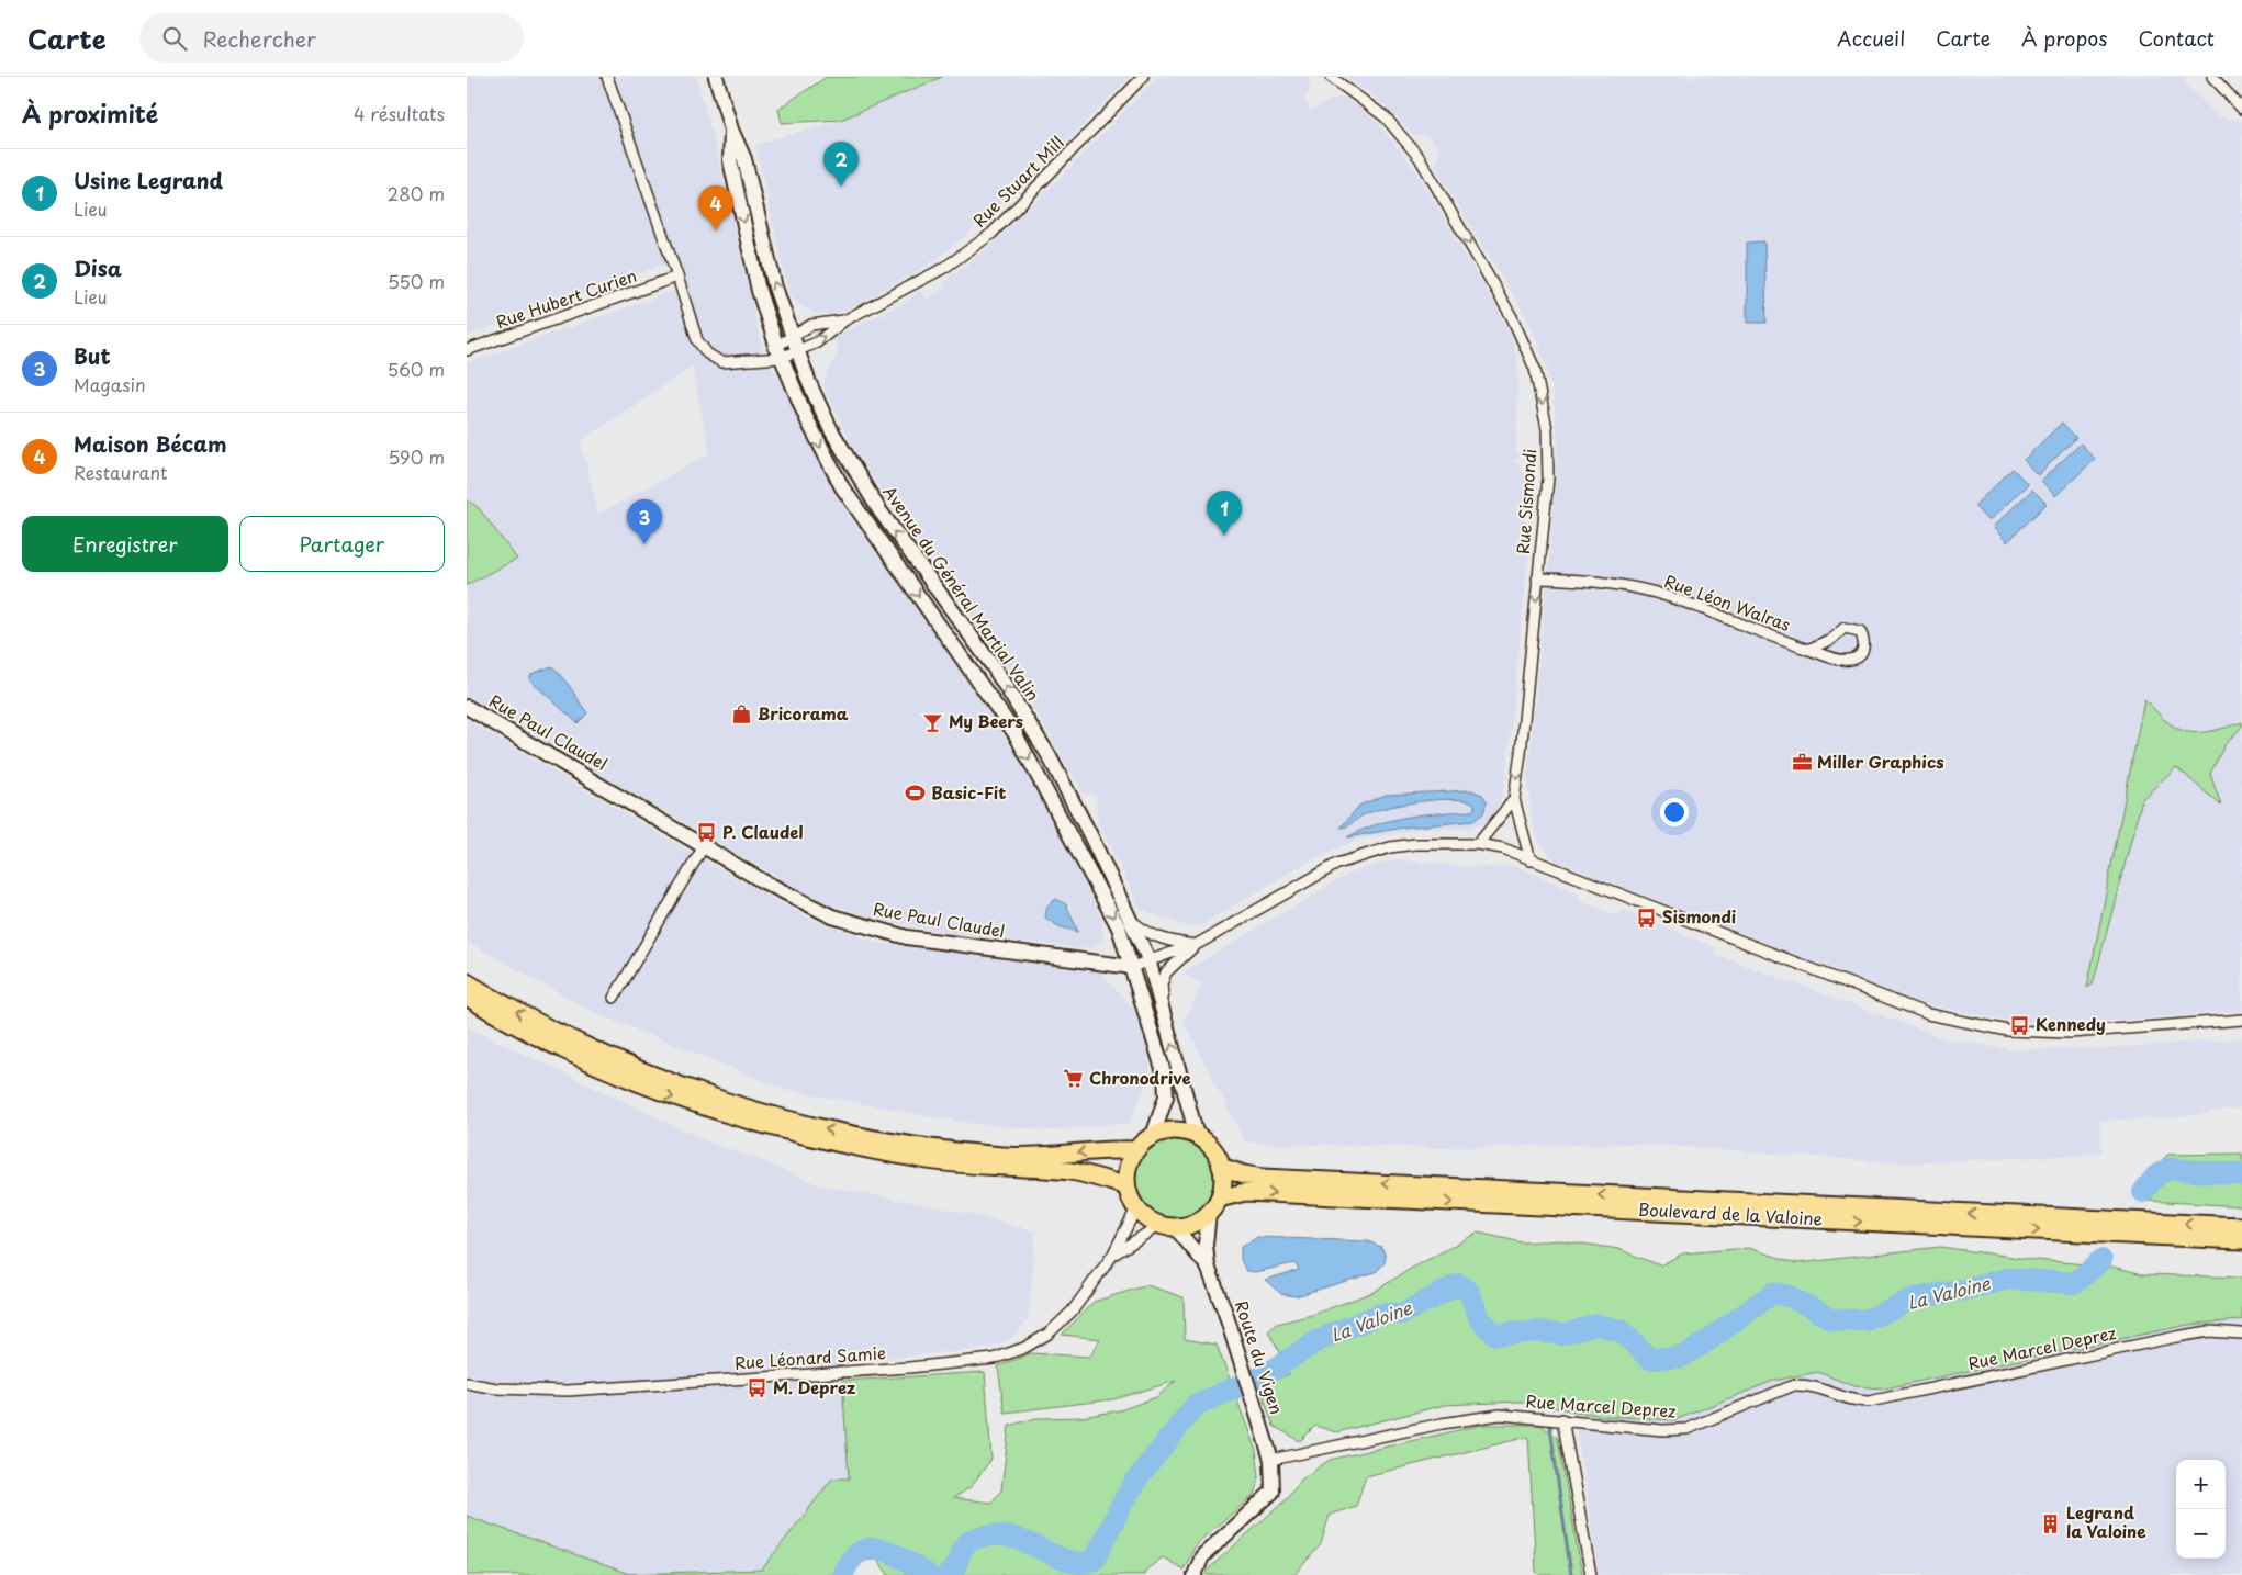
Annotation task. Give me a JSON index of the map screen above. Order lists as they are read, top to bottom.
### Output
{
  "streets": {
    "main road": [
      "Avenue du Général Martial Valin",
      "Rue Paul Claudel",
      "Boulevard de la Valoine",
      "Route du Vigen"
    ],
    "street": [
      "Rue Stuart Mill",
      "Rue Hubert Curien",
      "Rue Sismondi",
      "Rue Léon Walras",
      "Rue Marcel Deprez",
      "Rue Léonard Samie"
    ]
  },
  "crossings": [
    ["Rue Stuart Mill", "Rue Hubert Curien"],
    ["Rue Stuart Mill", "Avenue du Général Martial Valin"],
    ["Rue Sismondi", "Rue Léon Walras"],
    ["Avenue du Général Martial Valin", "Rue Paul Claudel"],
    ["Avenue du Général Martial Valin", "Boulevard de la Valoine"],
    ["Avenue du Général Martial Valin", "Route du Vigen"],
    ["Boulevard de la Valoine", "Route du Vigen"],
    ["Rue Marcel Deprez", "Route du Vigen"]
  ],
  "one_way": ["Rue Sismondi"],
  "water": ["La Valoine"],
  "places": {
    "shop": ["Bricorama"],
    "bar": ["My Beers"],
    "office": ["Miller Graphics"],
    "sports": ["Basic-Fit"],
    "bus stop": [
      "P. Claudel",
      "Sismondi",
      "Kennedy",
      "M. Deprez"
    ],
    "supermarket": ["Chronodrive"],
    "building": ["Legrand la Valoine"]
  },
  "page": {
    "header": "Carte",
    "search": "Rechercher",
    "nav": [
      "Accueil",
      "Carte",
      "À propos",
      "Contact"
    ],
    "heading": ["À proximité", "4 résultats"],
    "pins": [
      "2",
      "4",
      "1",
      "3"
    ],
    "list": [
      {
        "mark": "1",
        "name": "Usine Legrand",
        "note": "Lieu",
        "value": "280 m"
      },
      {
        "mark": "2",
        "name": "Disa",
        "note": "Lieu",
        "value": "550 m"
      },
      {
        "mark": "3",
        "name": "But",
        "note": "Magasin",
        "value": "560 m"
      },
      {
        "mark": "4",
        "name": "Maison Bécam",
        "note": "Restaurant",
        "value": "590 m"
      }
    ],
    "buttons": ["Enregistrer", "Partager"],
    "map_buttons": ["+", "−"]
  }
}
